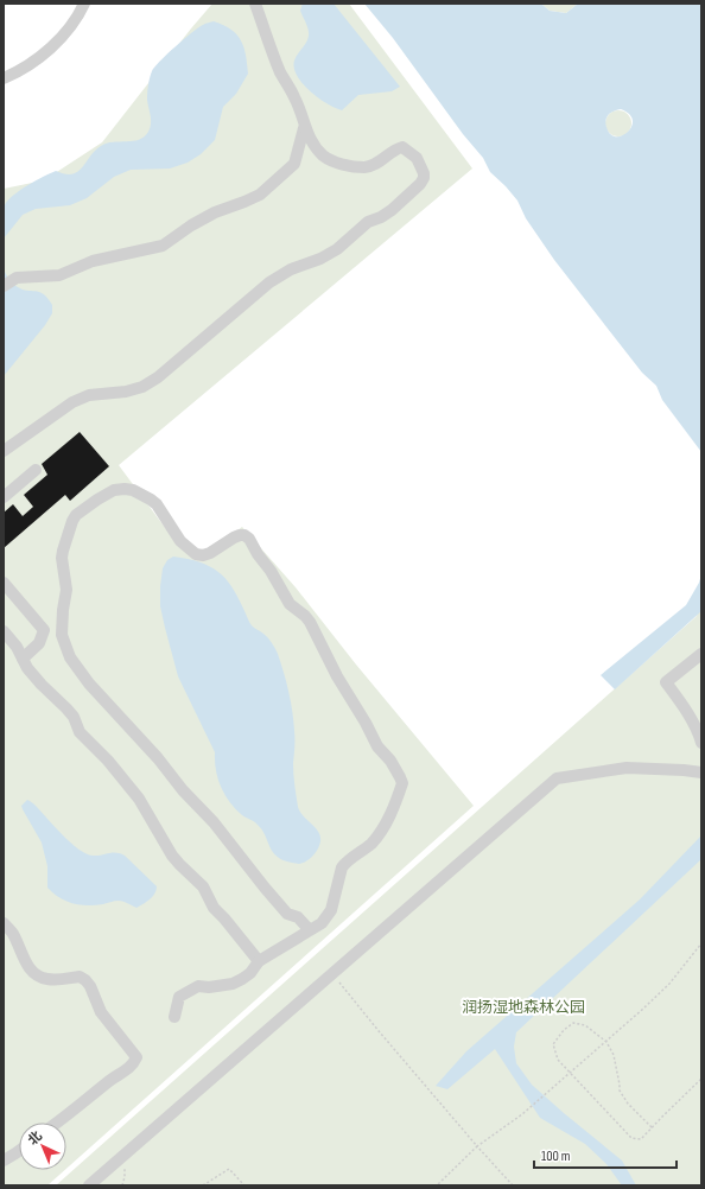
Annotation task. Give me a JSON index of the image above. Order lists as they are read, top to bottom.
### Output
{
  "parks": ["润扬湿地森林公园"],
  "scale_bar": "100 m",
  "north": "top left"
}
